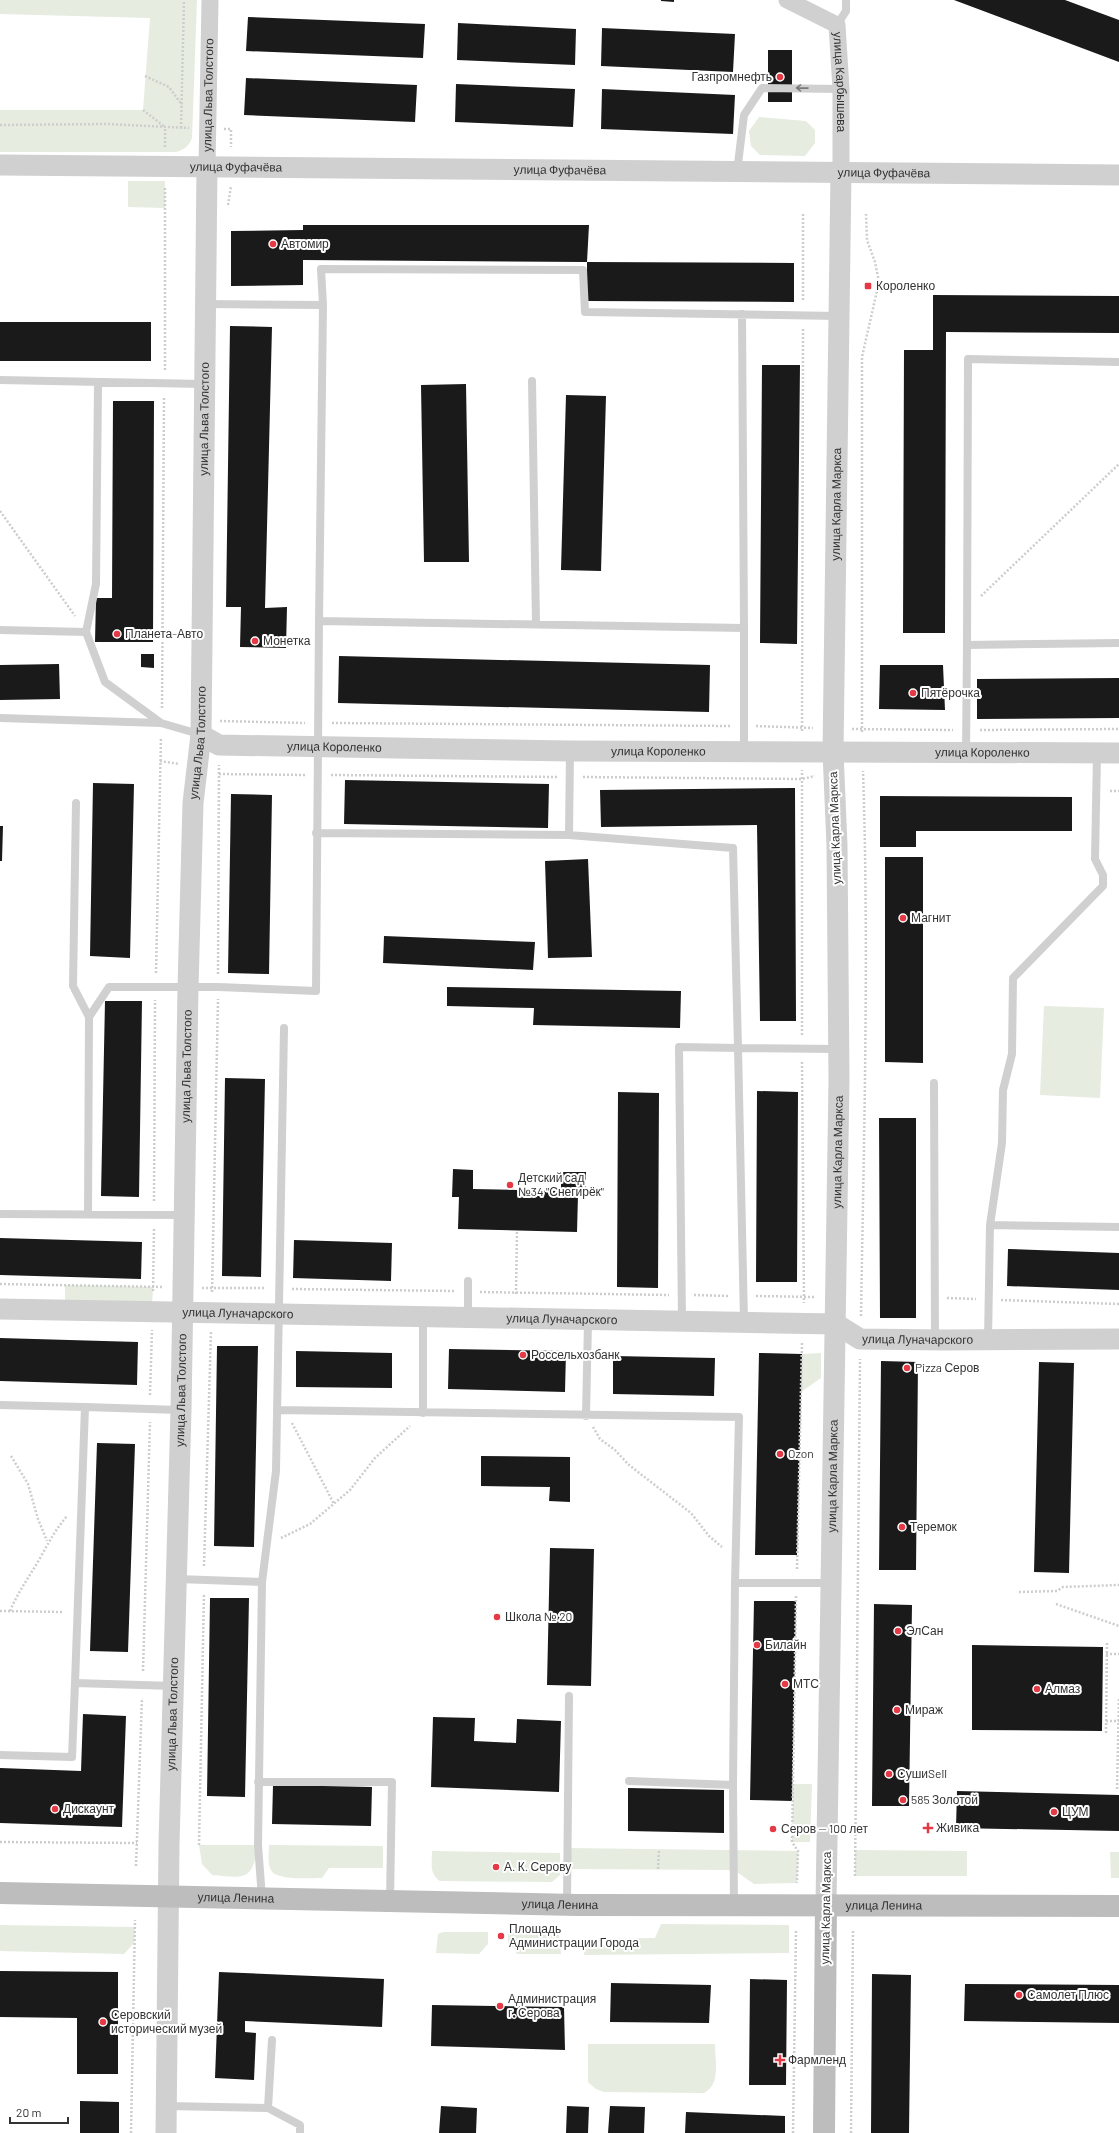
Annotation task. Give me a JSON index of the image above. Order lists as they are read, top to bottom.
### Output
{
  "streets": {
    "main road": ["улица Карла Маркса", "улица Ленина"],
    "street": [
      "улица Карбышева",
      "улица Льва Толстого",
      "улица Фуфачёва",
      "улица Короленко",
      "улица Луначарского"
    ]
  },
  "crossings": [
    ["улица Карбышева", "улица Фуфачёва"],
    ["улица Карбышева", "улица Карла Маркса"],
    ["улица Льва Толстого", "улица Фуфачёва"],
    ["улица Льва Толстого", "улица Короленко"],
    ["улица Льва Толстого", "улица Луначарского"],
    ["улица Льва Толстого", "улица Ленина"],
    ["улица Фуфачёва", "улица Карла Маркса"],
    ["улица Карла Маркса", "улица Короленко"],
    ["улица Карла Маркса", "улица Луначарского"],
    ["улица Карла Маркса", "улица Ленина"]
  ],
  "places": {
    "other": [
      "Газпромнефть",
      "Автомир",
      "Планета-Авто",
      "Монетка",
      "Пятёрочка",
      "Магнит",
      "Детский сад №34 \"Снегирёк\"",
      "Россельхозбанк",
      "Pizza Серов",
      "Ozon",
      "Теремок",
      "Школа № 20",
      "ЭлСан",
      "Билайн",
      "МТС",
      "Алмаз",
      "Мираж",
      "СушиSell",
      "585 Золотой",
      "Дискаунт",
      "ЦУМ",
      "Серов — 100 лет",
      "А. К. Серову",
      "Площадь Администрации Города",
      "Самолет Плюс",
      "Администрация г. Серова",
      "Серовский исторический музей"
    ],
    "transit": ["Короленко"],
    "health": ["Живика", "Фармленд"]
  },
  "scale_bar": "20 m"
}
